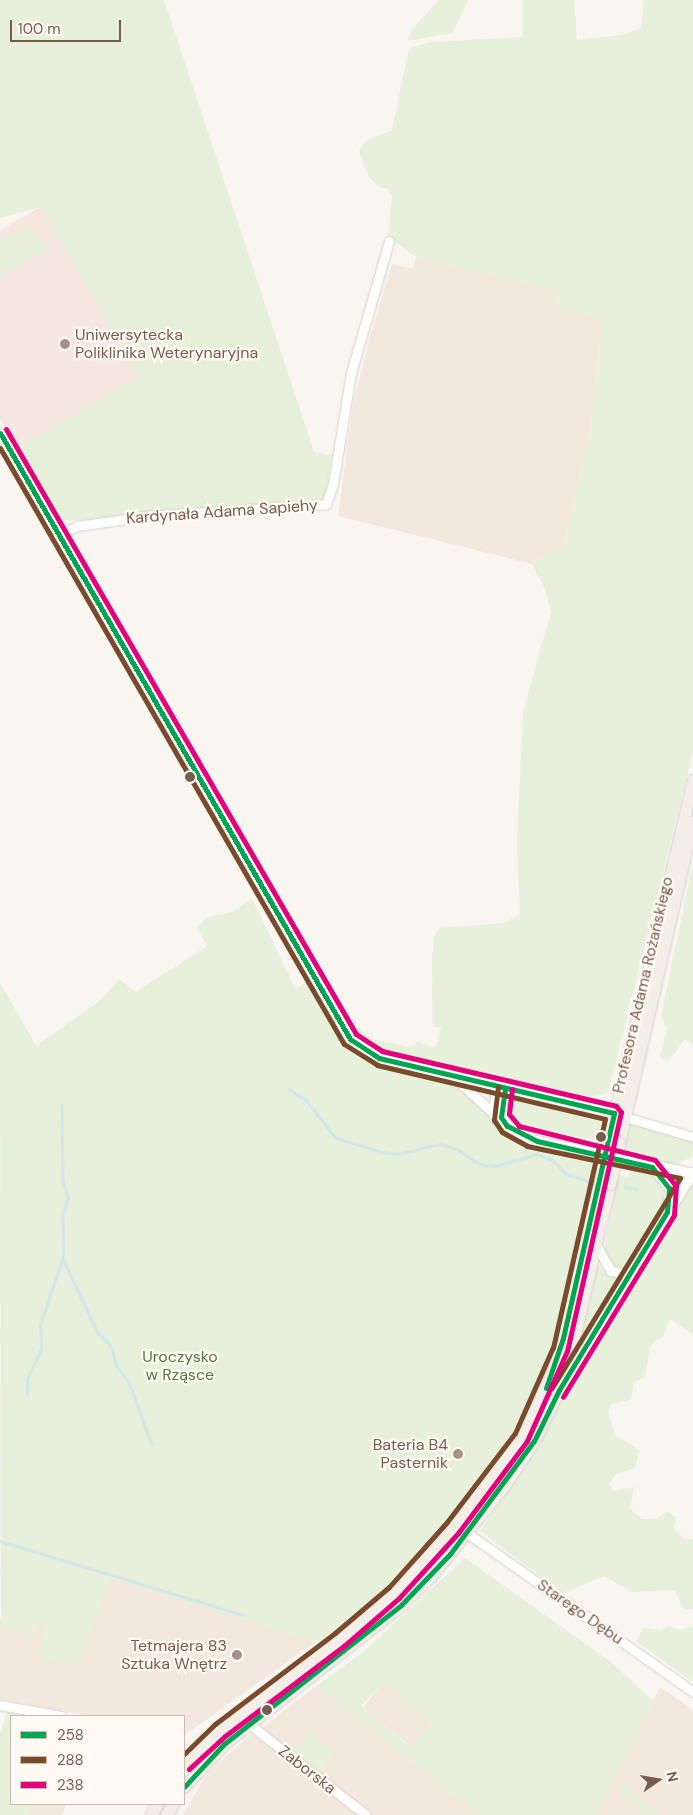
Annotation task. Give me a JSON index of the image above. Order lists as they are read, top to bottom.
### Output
{
  "streets": {
    "main road": ["Profesora Adama Rożańskiego"],
    "street": ["Kardynała Adama Sapiehy", "Starego Dębu", "Zaborska"]
  },
  "crossings": [
    ["Profesora Adama Rożańskiego", "Starego Dębu"],
    ["Profesora Adama Rożańskiego", "Zaborska"]
  ],
  "parks": ["Uroczysko w Rząsce"],
  "places": ["Uniwersytecka Poliklinika Weterynaryjna", "Bateria B4 Pasternik", "Tetmajera 83 Sztuka Wnętrz"],
  "lines": ["transit line 238", "transit line 258", "transit line 288"],
  "legend": ["258", "288", "238"],
  "scale_bar": "100 m",
  "north": "right"
}
